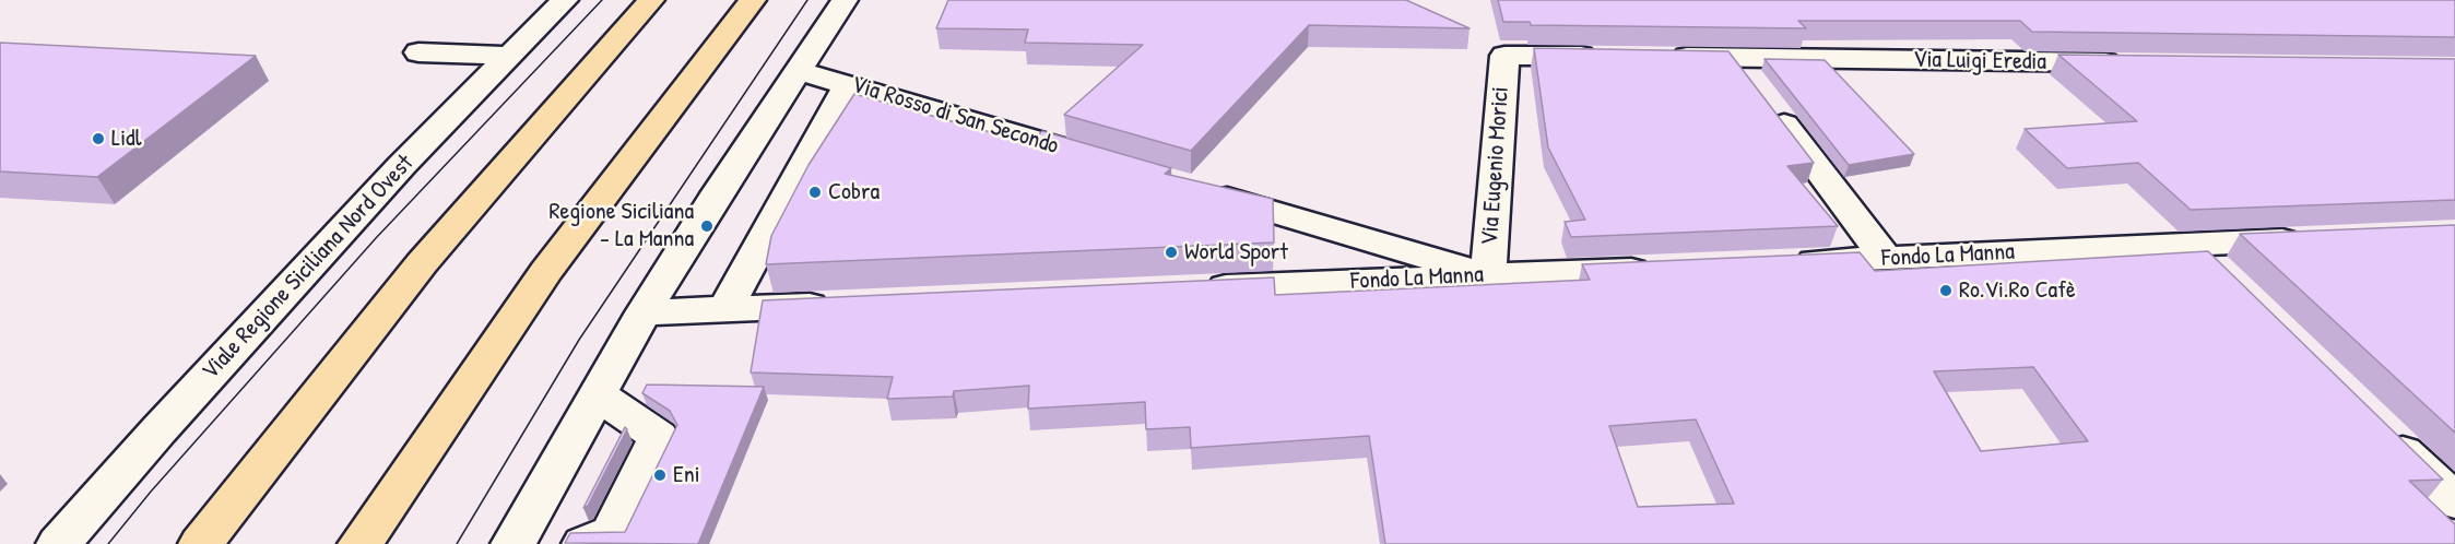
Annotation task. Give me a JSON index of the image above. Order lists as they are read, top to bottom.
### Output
{
  "streets": {
    "street": [
      "Via Luigi Eredia",
      "Via Rosso di San Secondo",
      "Via Eugenio Morici",
      "Fondo La Manna",
      "Viale Regione Siciliana Nord Ovest"
    ]
  },
  "crossings": [
    ["Via Eugenio Morici", "Fondo La Manna"]
  ],
  "places": [
    "Lidl",
    "Cobra",
    "Regione Siciliana - La Manna",
    "World Sport",
    "Ro.Vi.Ro Cafè",
    "Eni"
  ]
}
